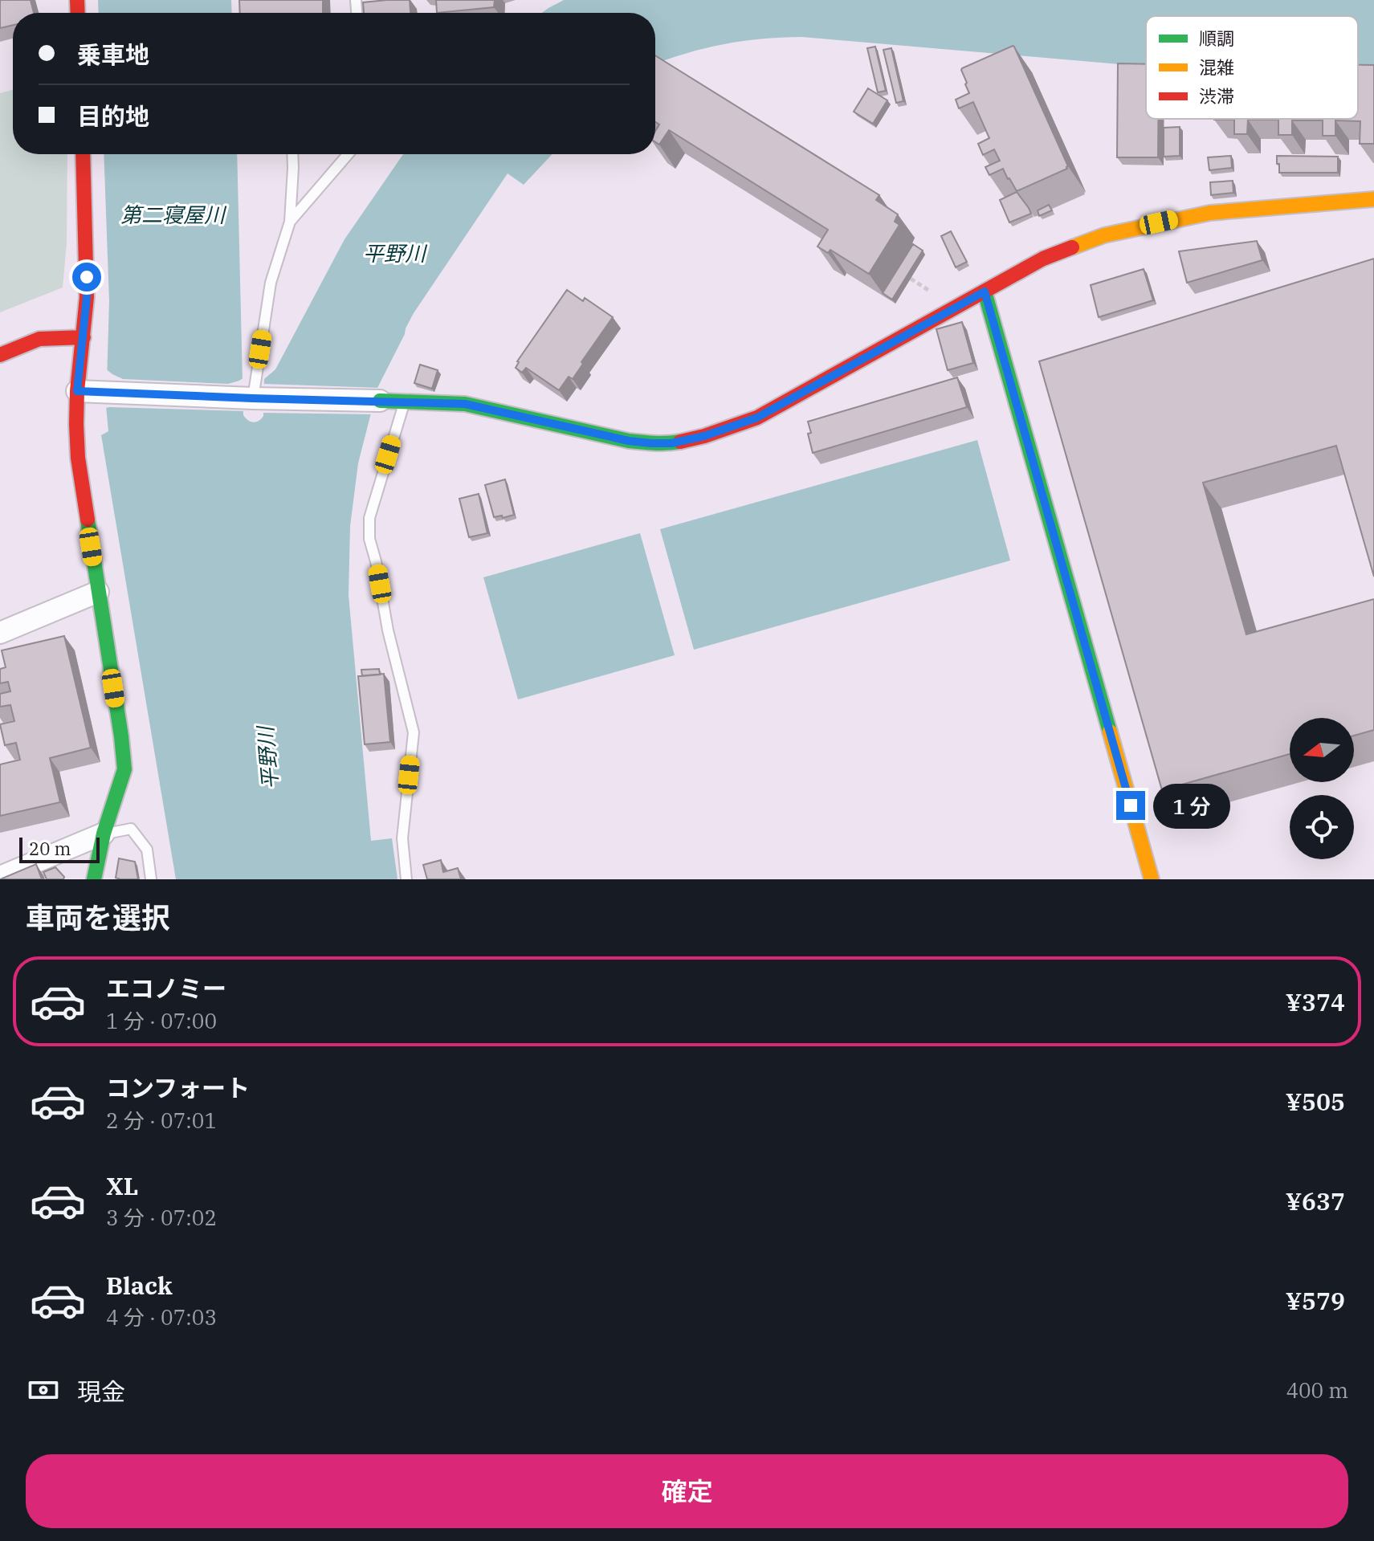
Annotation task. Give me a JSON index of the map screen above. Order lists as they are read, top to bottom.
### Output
{
  "water": ["第二寝屋川", "平野川"],
  "legend": ["順調", "混雑", "渋滞"],
  "scale_bar": "20 m",
  "north": "left",
  "page": {
    "banner": ["乗車地", "目的地"],
    "bubble": "1 分",
    "scale": "20 m",
    "heading": "車両を選択",
    "list": [
      {
        "name": "エコノミー",
        "note": "1 分 · 07:00",
        "value": "¥374"
      },
      {
        "name": "コンフォート",
        "note": "2 分 · 07:01",
        "value": "¥505"
      },
      {
        "name": "XL",
        "note": "3 分 · 07:02",
        "value": "¥637"
      },
      {
        "name": "Black",
        "note": "4 分 · 07:03",
        "value": "¥579"
      }
    ],
    "pay": ["現金", "400 m"],
    "buttons": "確定"
  }
}
